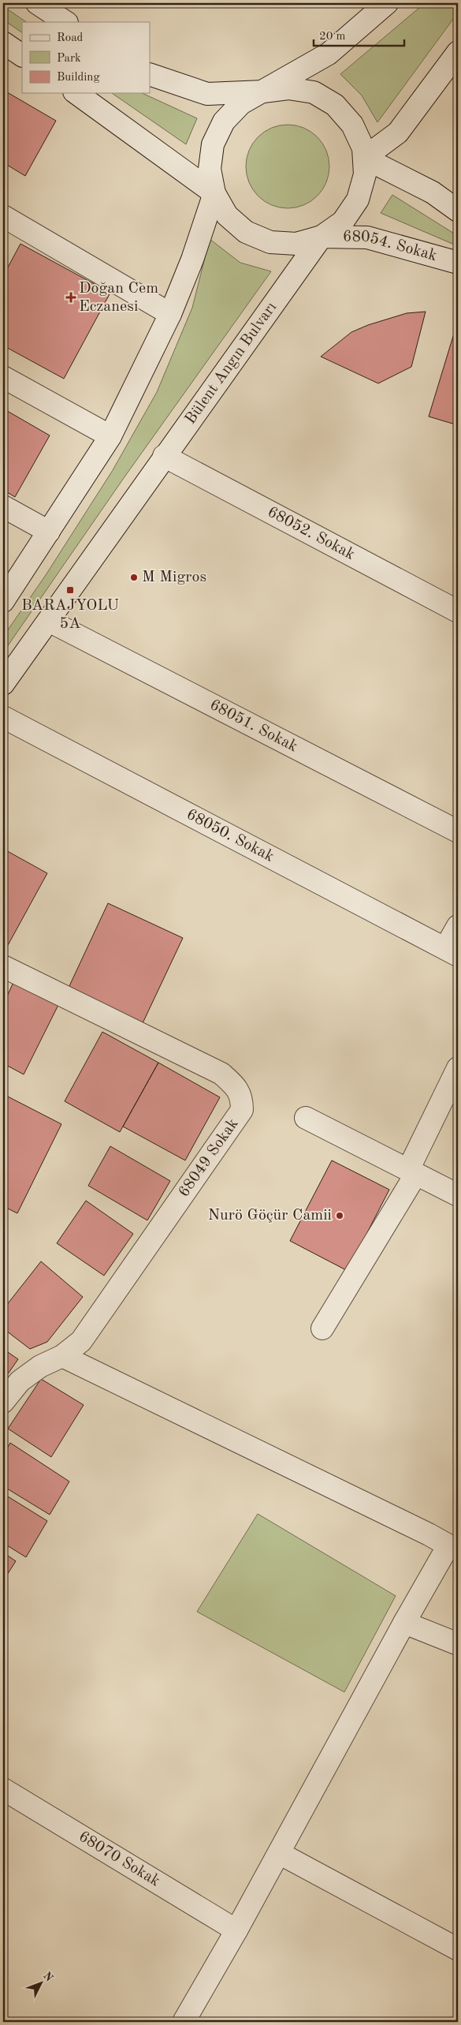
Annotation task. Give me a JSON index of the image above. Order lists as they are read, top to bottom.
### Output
{
  "streets": {
    "street": [
      "68054. Sokak",
      "Bülent Angın Bulvarı",
      "68052. Sokak",
      "68051. Sokak",
      "68050. Sokak",
      "68049 Sokak",
      "68070 Sokak"
    ]
  },
  "crossings": [
    ["68054. Sokak", "Bülent Angın Bulvarı"],
    ["Bülent Angın Bulvarı", "68052. Sokak"],
    ["Bülent Angın Bulvarı", "68051. Sokak"]
  ],
  "places": {
    "health": ["Doğan Cem Eczanesi"],
    "other": ["M Migros", "Nurö Göçür Camii"],
    "transit": ["BARAJYOLU 5A"]
  },
  "legend": ["Road", "Park", "Building"],
  "scale_bar": "20 m",
  "north": "top right"
}
